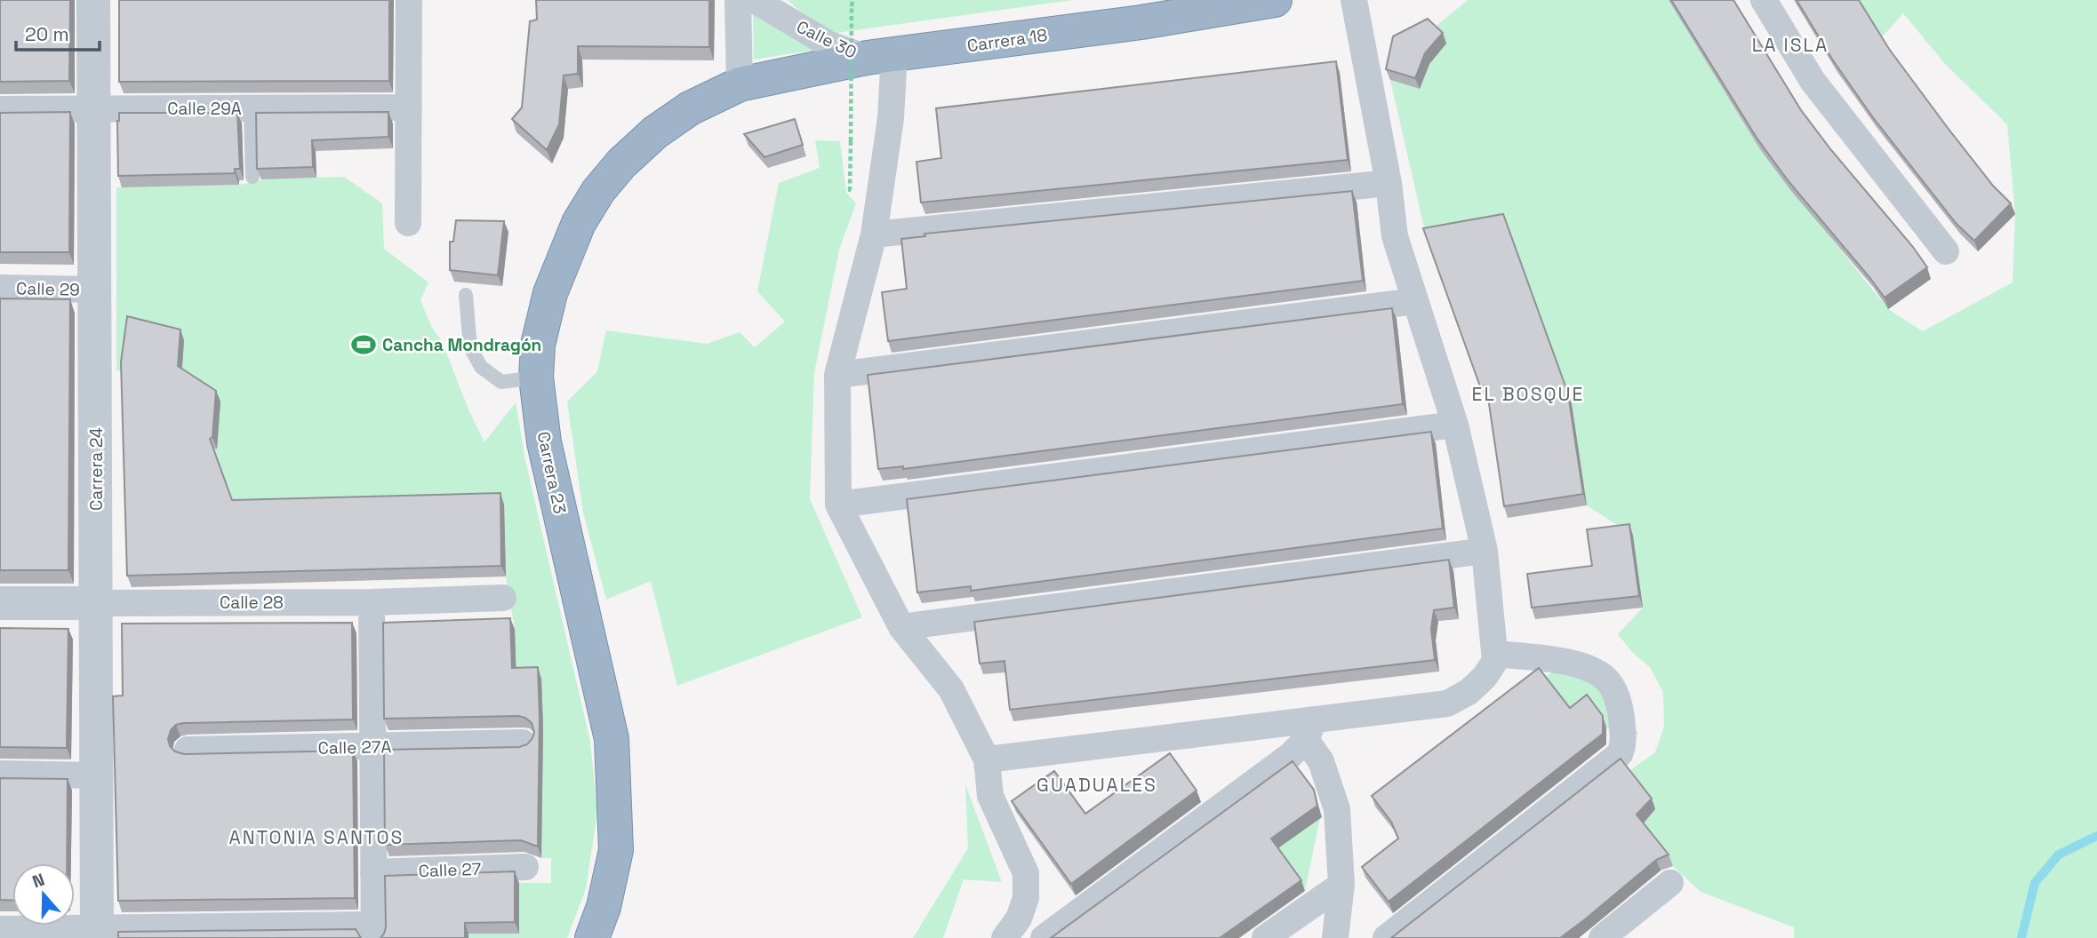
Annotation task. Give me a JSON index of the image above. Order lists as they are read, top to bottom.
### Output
{
  "streets": {
    "highway": ["Carrera 18", "Carrera 23"],
    "street": [
      "Calle 30",
      "Calle 29A",
      "Calle 29",
      "Carrera 24",
      "Calle 28",
      "Calle 27A",
      "Calle 27"
    ]
  },
  "crossings": [
    ["Calle 30", "Carrera 18"],
    ["Carrera 18", "Carrera 23"],
    ["Calle 29A", "Carrera 24"],
    ["Calle 29", "Carrera 24"],
    ["Carrera 24", "Calle 28"]
  ],
  "districts": [
    "LA ISLA",
    "EL BOSQUE",
    "GUADUALES",
    "ANTONIA SANTOS"
  ],
  "places": {
    "sports": ["Cancha Mondragón"]
  },
  "scale_bar": "20 m",
  "north": "top"
}
